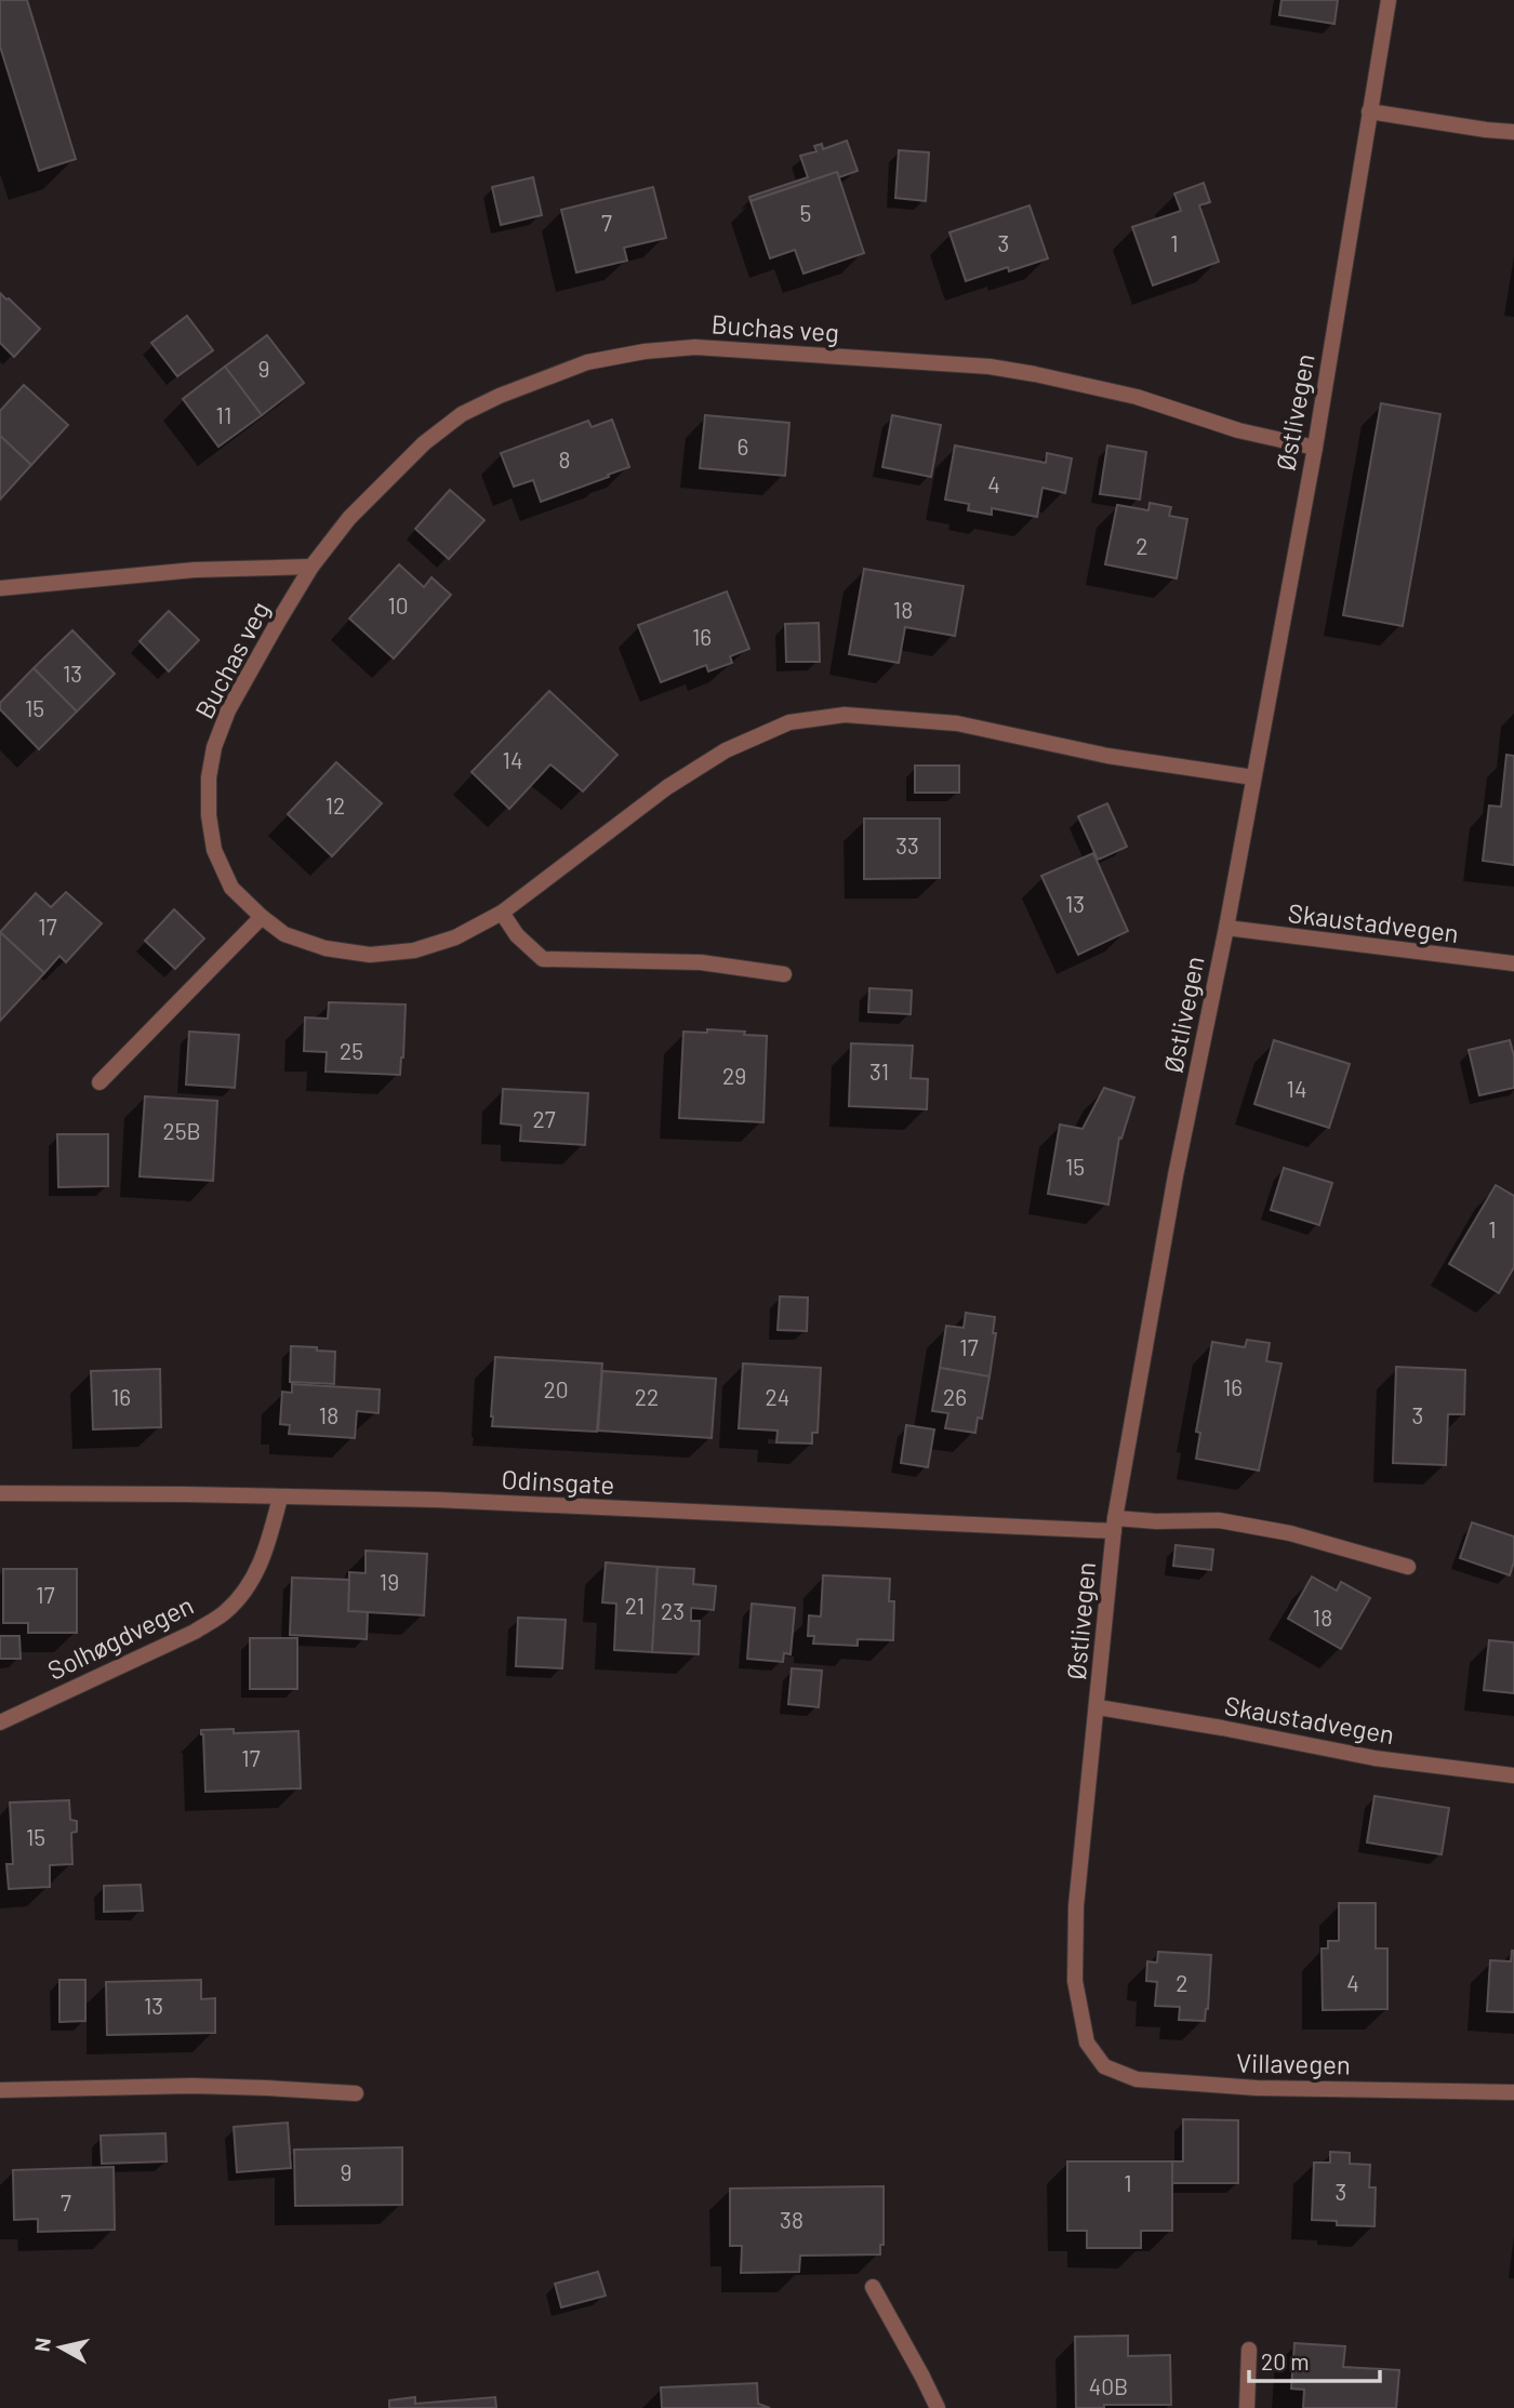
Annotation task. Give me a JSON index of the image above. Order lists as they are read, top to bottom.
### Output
{
  "streets": {
    "street": [
      "Buchas veg",
      "Østlivegen",
      "Skaustadvegen",
      "Odinsgate",
      "Solhøgdvegen",
      "Villavegen"
    ]
  },
  "crossings": [
    ["Buchas veg", "Østlivegen"],
    ["Østlivegen", "Skaustadvegen"],
    ["Østlivegen", "Odinsgate"],
    ["Østlivegen", "Villavegen"],
    ["Odinsgate", "Solhøgdvegen"]
  ],
  "house_numbers": [
    "5",
    "7",
    "3",
    "1",
    "9",
    "11",
    "6",
    "8",
    "4",
    "2",
    "10",
    "18",
    "16",
    "13",
    "15",
    "14",
    "12",
    "33",
    "13",
    "17",
    "25",
    "31",
    "29",
    "14",
    "27",
    "25B",
    "15",
    "1",
    "17",
    "16",
    "20",
    "16",
    "22",
    "24",
    "26",
    "18",
    "3",
    "19",
    "17",
    "21",
    "23",
    "18",
    "17",
    "15",
    "2",
    "4",
    "13",
    "9",
    "1",
    "3",
    "7",
    "38",
    "40B"
  ],
  "scale_bar": "20 m",
  "north": "left"
}
